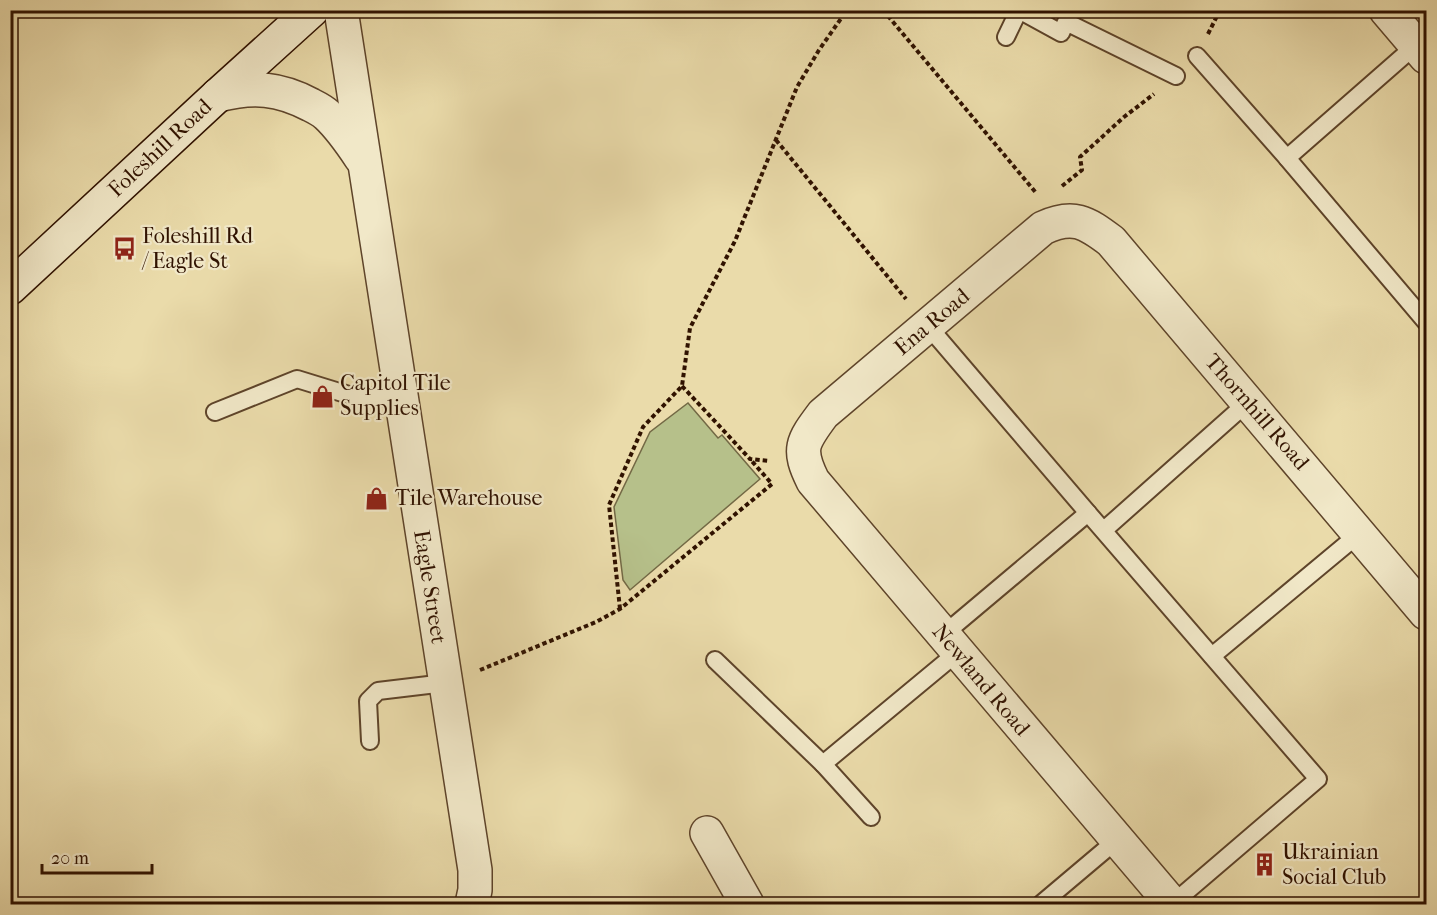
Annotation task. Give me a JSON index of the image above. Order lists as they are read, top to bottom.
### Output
{
  "streets": {
    "street": [
      "Foleshill Road",
      "Ena Road",
      "Thornhill Road",
      "Eagle Street",
      "Newland Road"
    ]
  },
  "crossings": [
    ["Foleshill Road", "Eagle Street"],
    ["Ena Road", "Thornhill Road"],
    ["Ena Road", "Newland Road"]
  ],
  "places": {
    "bus stop": ["Foleshill Rd / Eagle St"],
    "shop": ["Capitol Tile Supplies", "Tile Warehouse"],
    "building": ["Ukrainian Social Club"]
  },
  "scale_bar": "20 m"
}
